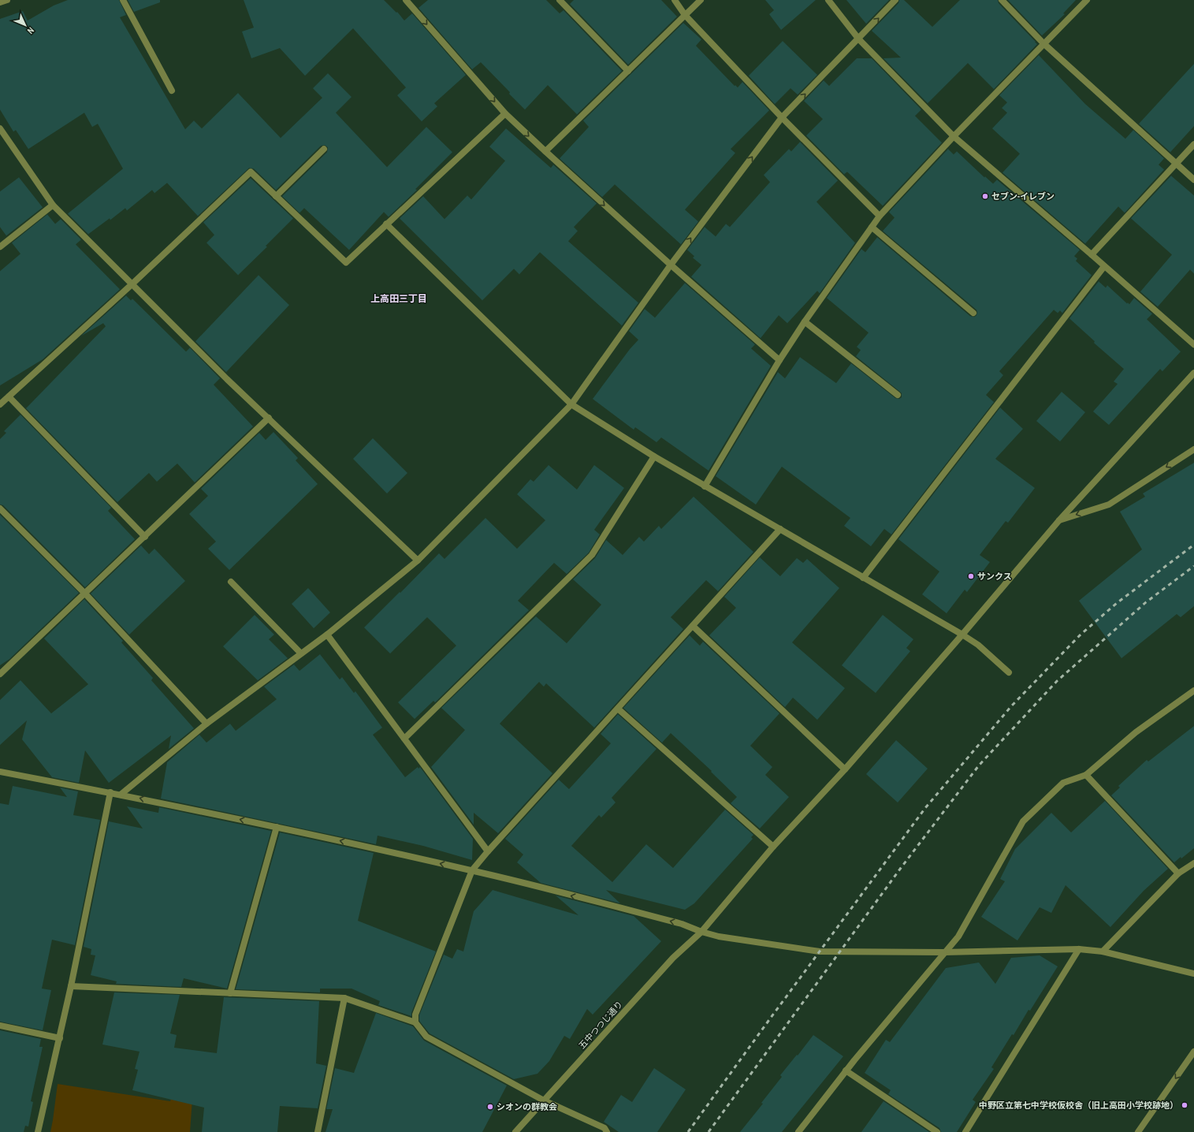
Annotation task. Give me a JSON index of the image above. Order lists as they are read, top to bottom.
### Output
{
  "streets": {
    "street": ["五中つつじ通り"]
  },
  "districts": ["上高田三丁目"],
  "places": [
    "セブン-イレブン",
    "サンクス",
    "中野区立第七中学校仮校舎（旧上高田小学校跡地）",
    "シオンの群教会"
  ],
  "north": "bottom right"
}
